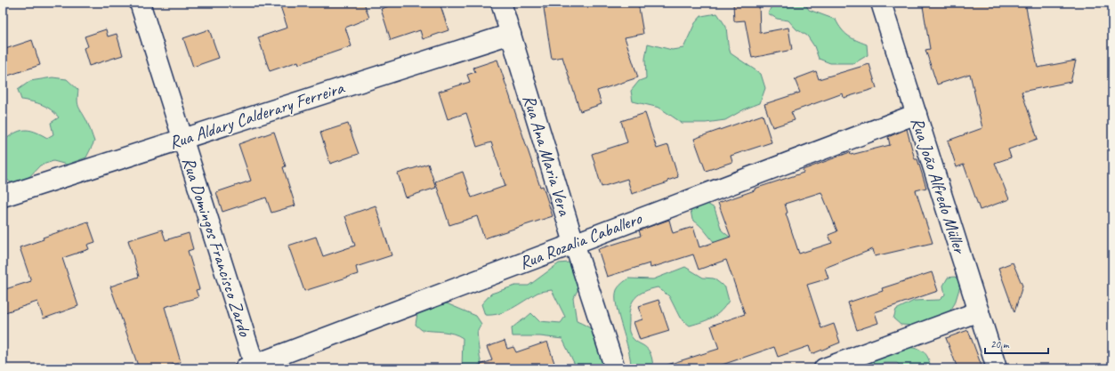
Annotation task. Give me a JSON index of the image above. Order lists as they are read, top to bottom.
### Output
{
  "streets": {
    "street": [
      "Rua Aldary Calderary Ferreira",
      "Rua Ana Maria Vera",
      "Rua João Alfredo Müller",
      "Rua Rozalia Caballero",
      "Rua Domingos Francisco Zardo"
    ]
  },
  "crossings": [
    ["Rua Aldary Calderary Ferreira", "Rua Ana Maria Vera"],
    ["Rua Aldary Calderary Ferreira", "Rua Domingos Francisco Zardo"],
    ["Rua Ana Maria Vera", "Rua Rozalia Caballero"],
    ["Rua João Alfredo Müller", "Rua Rozalia Caballero"],
    ["Rua Rozalia Caballero", "Rua Domingos Francisco Zardo"]
  ],
  "scale_bar": "20 m"
}
